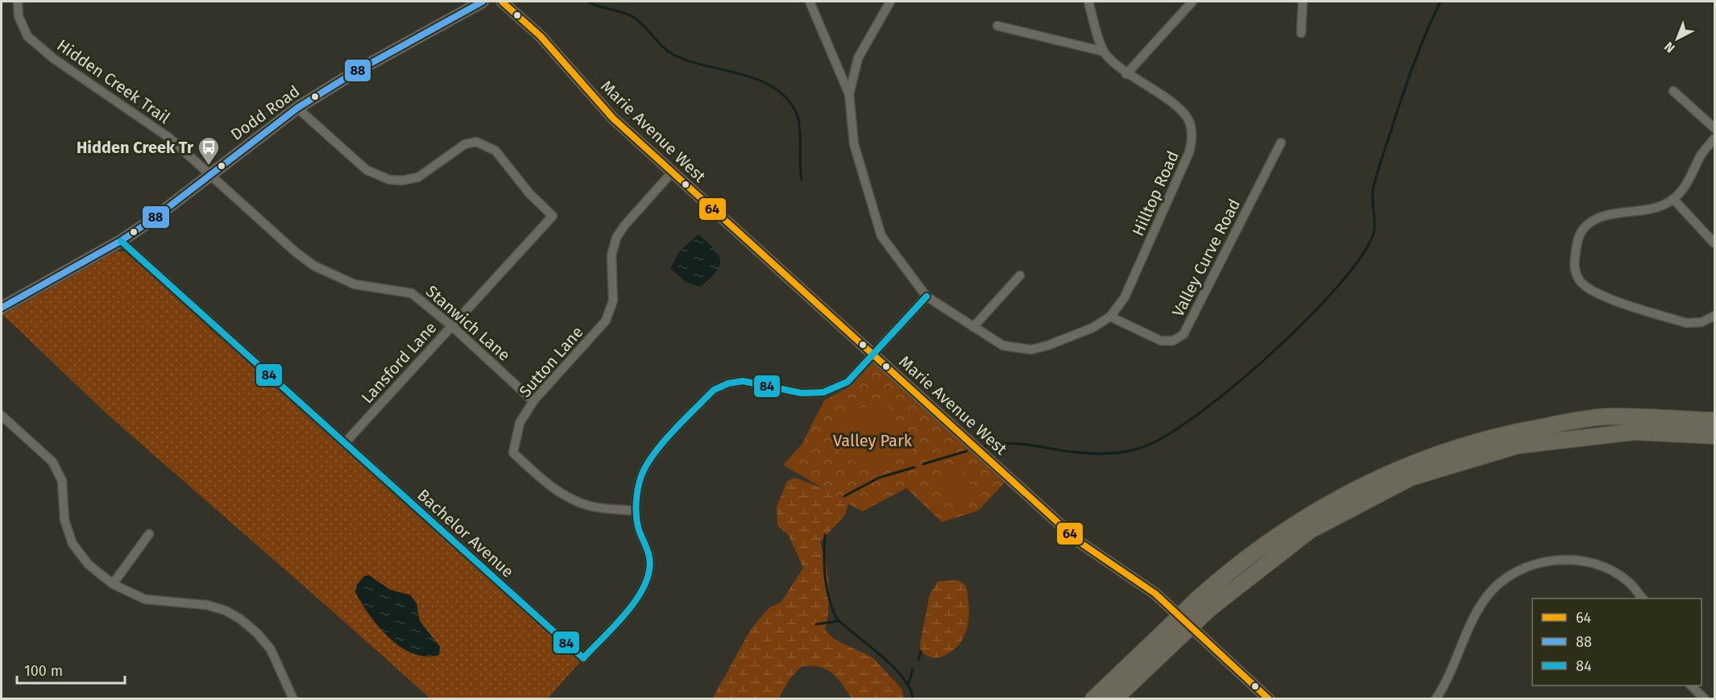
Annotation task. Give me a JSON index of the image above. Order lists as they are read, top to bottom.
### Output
{
  "streets": {
    "main road": ["Dodd Road"],
    "street": [
      "Hidden Creek Trail",
      "Marie Avenue West",
      "Hilltop Road",
      "Valley Curve Road",
      "Stanwich Lane",
      "Sutton Lane",
      "Lansford Lane",
      "Bachelor Avenue"
    ]
  },
  "crossings": [
    ["Hidden Creek Trail", "Dodd Road"],
    ["Hidden Creek Trail", "Stanwich Lane"],
    ["Dodd Road", "Stanwich Lane"],
    ["Dodd Road", "Lansford Lane"],
    ["Dodd Road", "Bachelor Avenue"],
    ["Marie Avenue West", "Sutton Lane"],
    ["Hilltop Road", "Valley Curve Road"],
    ["Stanwich Lane", "Sutton Lane"],
    ["Stanwich Lane", "Lansford Lane"],
    ["Sutton Lane", "Bachelor Avenue"],
    ["Lansford Lane", "Bachelor Avenue"]
  ],
  "parks": ["Valley Park"],
  "places": {
    "bus stop": ["Hidden Creek Tr"]
  },
  "lines": ["transit line 64", "transit line 88", "transit line 84"],
  "legend": ["64", "88", "84"],
  "scale_bar": "100 m",
  "north": "bottom left"
}
